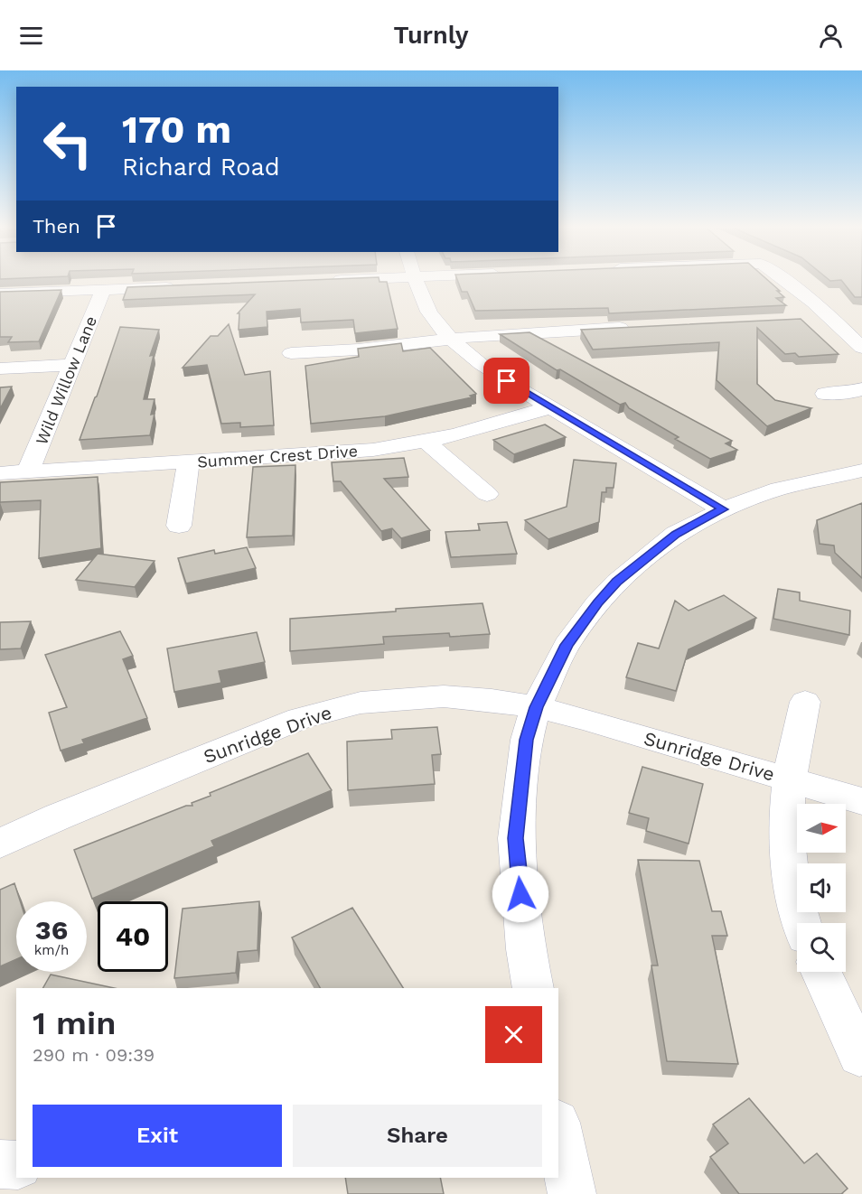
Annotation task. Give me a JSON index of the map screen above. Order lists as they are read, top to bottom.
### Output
{
  "streets": {
    "street": ["Wild Willow Lane", "Summer Crest Drive", "Sunridge Drive"]
  },
  "crossings": [
    ["Wild Willow Lane", "Summer Crest Drive"]
  ],
  "north": "right",
  "page": {
    "header": "Turnly",
    "turn": ["170 m", "Richard Road"],
    "then": "Then",
    "speed": "36 km/h",
    "limit": "40",
    "heading": ["1 min", "290 m · 09:39"],
    "buttons": ["Exit", "Share"]
  }
}
